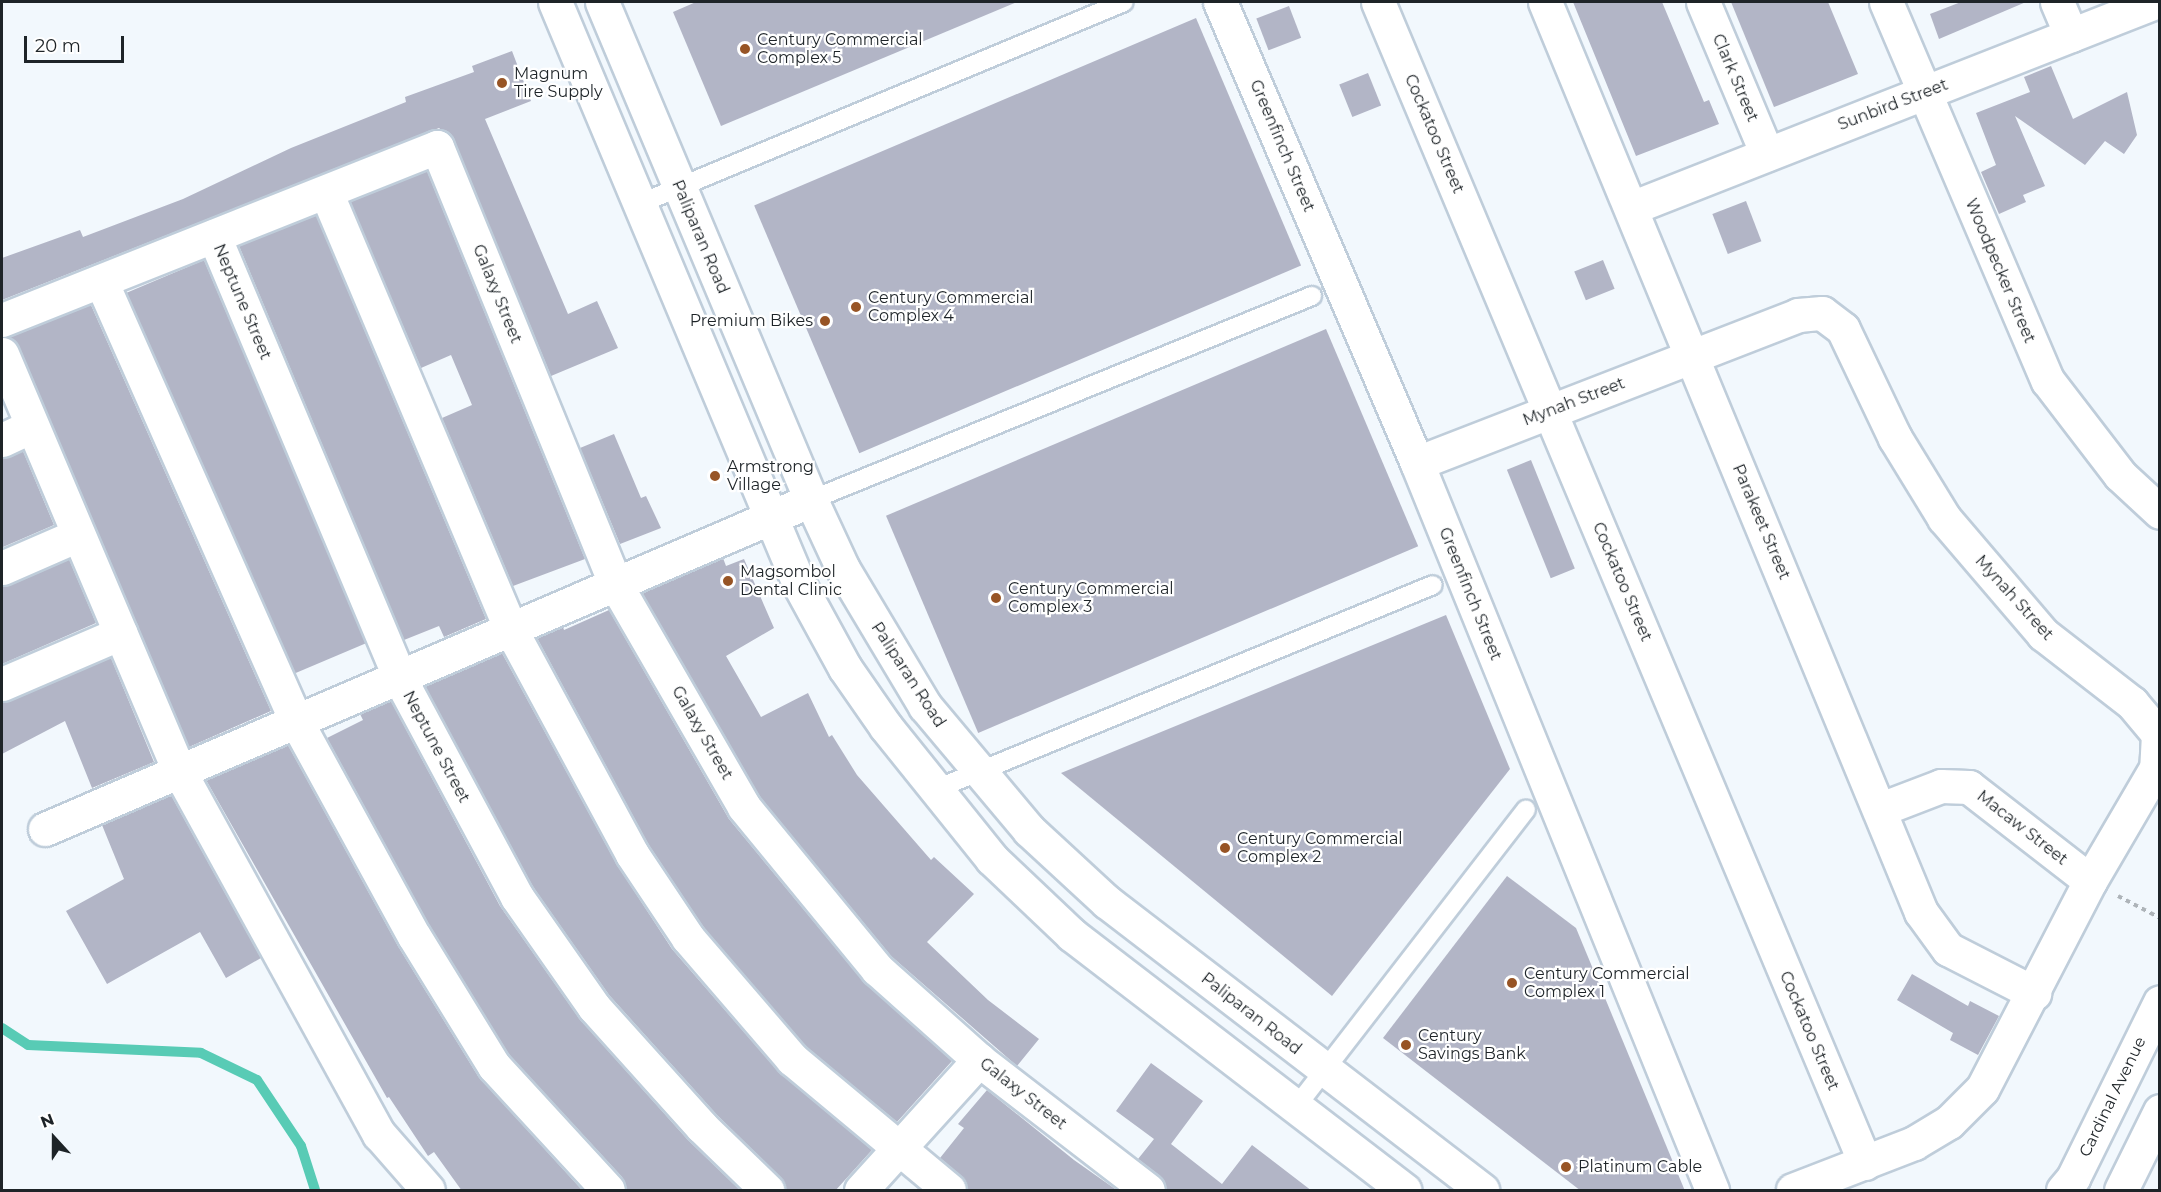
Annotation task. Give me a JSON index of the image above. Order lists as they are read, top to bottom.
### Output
{
  "streets": {
    "street": [
      "Clark Street",
      "Sunbird Street",
      "Cockatoo Street",
      "Greenfinch Street",
      "Paliparan Road",
      "Woodpecker Street",
      "Galaxy Street",
      "Neptune Street",
      "Mynah Street",
      "Parakeet Street",
      "Macaw Street",
      "Cardinal Avenue"
    ]
  },
  "crossings": [
    ["Clark Street", "Sunbird Street"],
    ["Sunbird Street", "Woodpecker Street"],
    ["Sunbird Street", "Parakeet Street"],
    ["Cockatoo Street", "Mynah Street"],
    ["Greenfinch Street", "Mynah Street"],
    ["Mynah Street", "Parakeet Street"],
    ["Mynah Street", "Macaw Street"],
    ["Parakeet Street", "Macaw Street"]
  ],
  "places": [
    "Century Commercial Complex 5",
    "Magnum Tire Supply",
    "Century Commercial Complex 4",
    "Premium Bikes",
    "Armstrong Village",
    "Magsombol Dental Clinic",
    "Century Commercial Complex 3",
    "Century Commercial Complex 2",
    "Century Commercial Complex 1",
    "Century Savings Bank",
    "Platinum Cable"
  ],
  "scale_bar": "20 m",
  "north": "top"
}
